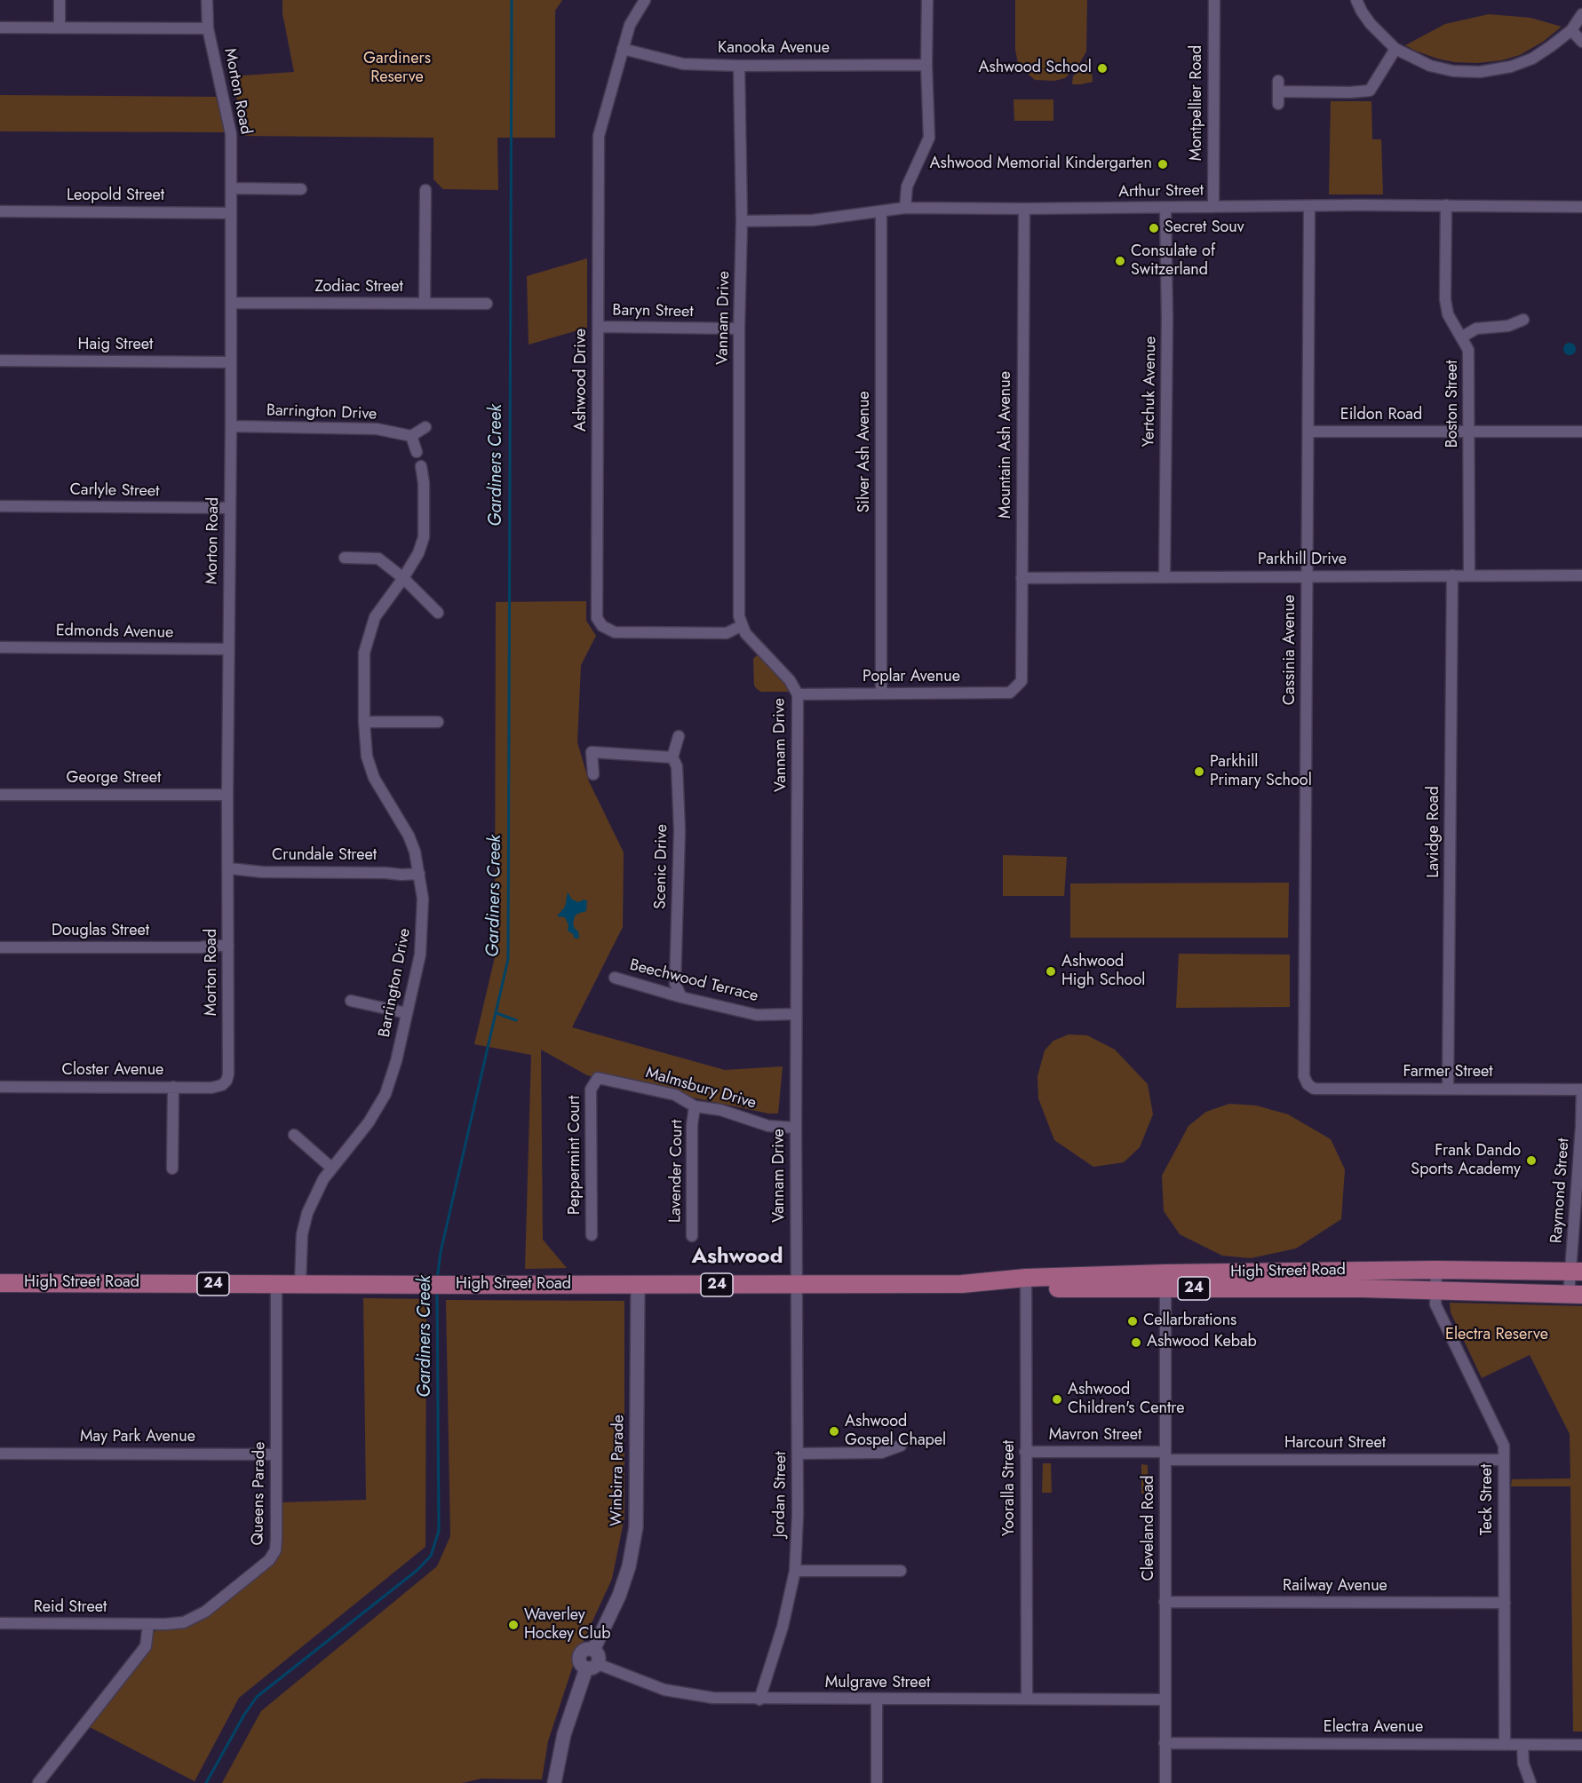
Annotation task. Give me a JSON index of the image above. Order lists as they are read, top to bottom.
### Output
{
  "streets": {
    "main road": ["High Street Road", "24"],
    "street": [
      "Kanooka Avenue",
      "Morton Road",
      "Montpellier Road",
      "Arthur Street",
      "Leopold Street",
      "Zodiac Street",
      "Baryn Street",
      "Vannam Drive",
      "Haig Street",
      "Ashwood Drive",
      "Yertchuk Avenue",
      "Boston Street",
      "Barrington Drive",
      "Eildon Road",
      "Mountain Ash Avenue",
      "Silver Ash Avenue",
      "Carlyle Street",
      "Parkhill Drive",
      "Edmonds Avenue",
      "Cassinia Avenue",
      "Poplar Avenue",
      "George Street",
      "Lavidge Road",
      "Crundale Street",
      "Scenic Drive",
      "Douglas Street",
      "Beechwood Terrace",
      "Closter Avenue",
      "Farmer Street",
      "Malmsbury Drive",
      "Peppermint Court",
      "Lavender Court",
      "Raymond Street",
      "Mavron Street",
      "May Park Avenue",
      "Harcourt Street",
      "Winbirra Parade",
      "Yooralla Street",
      "Queens Parade",
      "Jordan Street",
      "Teck Street",
      "Cleveland Road",
      "Railway Avenue",
      "Reid Street",
      "Mulgrave Street",
      "Electra Avenue"
    ]
  },
  "crossings": [
    ["Kanooka Avenue", "Vannam Drive"],
    ["Kanooka Avenue", "Ashwood Drive"],
    ["Morton Road", "Leopold Street"],
    ["Morton Road", "Zodiac Street"],
    ["Morton Road", "Haig Street"],
    ["Morton Road", "Barrington Drive"],
    ["Morton Road", "Carlyle Street"],
    ["Morton Road", "Edmonds Avenue"],
    ["Morton Road", "George Street"],
    ["Morton Road", "Crundale Street"],
    ["Morton Road", "Douglas Street"],
    ["Morton Road", "Closter Avenue"],
    ["Montpellier Road", "Arthur Street"],
    ["Arthur Street", "Vannam Drive"],
    ["Arthur Street", "Yertchuk Avenue"],
    ["Arthur Street", "Boston Street"],
    ["Arthur Street", "Mountain Ash Avenue"],
    ["Arthur Street", "Silver Ash Avenue"],
    ["Arthur Street", "Cassinia Avenue"],
    ["Baryn Street", "Vannam Drive"],
    ["Baryn Street", "Ashwood Drive"],
    ["Vannam Drive", "Ashwood Drive"],
    ["Vannam Drive", "Poplar Avenue"],
    ["Vannam Drive", "Beechwood Terrace"],
    ["Vannam Drive", "Malmsbury Drive"],
    ["Vannam Drive", "High Street Road"],
    ["Vannam Drive", "Jordan Street"],
    ["Yertchuk Avenue", "Parkhill Drive"],
    ["Boston Street", "Eildon Road"],
    ["Boston Street", "Parkhill Drive"],
    ["Barrington Drive", "Crundale Street"],
    ["Barrington Drive", "High Street Road"],
    ["Eildon Road", "Cassinia Avenue"],
    ["Mountain Ash Avenue", "Parkhill Drive"],
    ["Mountain Ash Avenue", "Poplar Avenue"],
    ["Silver Ash Avenue", "Poplar Avenue"],
    ["Parkhill Drive", "Cassinia Avenue"],
    ["Parkhill Drive", "Lavidge Road"],
    ["Cassinia Avenue", "Farmer Street"],
    ["Lavidge Road", "Farmer Street"],
    ["Scenic Drive", "Beechwood Terrace"],
    ["Farmer Street", "Raymond Street"],
    ["Malmsbury Drive", "Peppermint Court"],
    ["Malmsbury Drive", "Lavender Court"],
    ["Raymond Street", "High Street Road"],
    ["High Street Road", "Winbirra Parade"],
    ["High Street Road", "Yooralla Street"],
    ["High Street Road", "Queens Parade"],
    ["High Street Road", "Jordan Street"],
    ["High Street Road", "Teck Street"],
    ["High Street Road", "Cleveland Road"],
    ["Mavron Street", "Harcourt Street"],
    ["Mavron Street", "Yooralla Street"],
    ["Mavron Street", "Cleveland Road"],
    ["May Park Avenue", "Queens Parade"],
    ["Harcourt Street", "Teck Street"],
    ["Harcourt Street", "Cleveland Road"],
    ["Winbirra Parade", "Mulgrave Street"],
    ["Yooralla Street", "Mulgrave Street"],
    ["Queens Parade", "Reid Street"],
    ["Jordan Street", "Mulgrave Street"],
    ["Teck Street", "Railway Avenue"],
    ["Teck Street", "Electra Avenue"],
    ["Cleveland Road", "Railway Avenue"],
    ["Cleveland Road", "Mulgrave Street"],
    ["Cleveland Road", "Electra Avenue"]
  ],
  "districts": ["Ashwood"],
  "water": ["Gardiners Creek"],
  "parks": ["Gardiners Reserve", "Electra Reserve"],
  "places": [
    "Ashwood School",
    "Ashwood Memorial Kindergarten",
    "Secret Souv",
    "Consulate of Switzerland",
    "Parkhill Primary School",
    "Ashwood High School",
    "Frank Dando Sports Academy",
    "Cellarbrations",
    "Ashwood Kebab",
    "Ashwood Children's Centre",
    "Ashwood Gospel Chapel",
    "Waverley Hockey Club"
  ]
}
